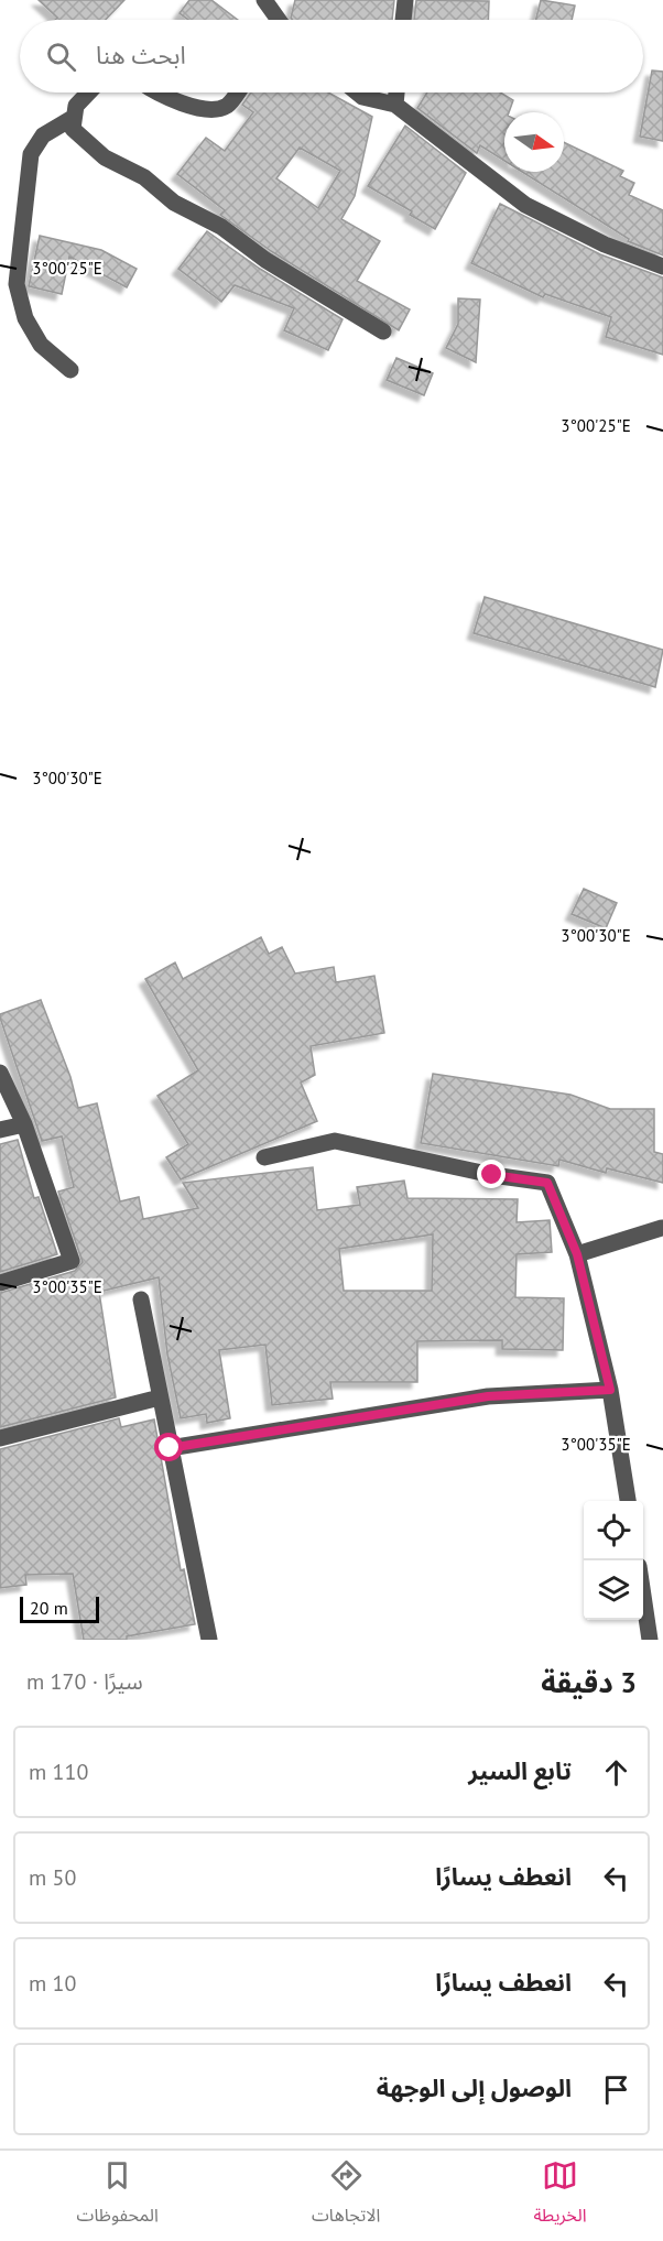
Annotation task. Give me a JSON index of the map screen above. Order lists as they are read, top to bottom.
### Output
{
  "scale_bar": "20 m",
  "north": "right",
  "page": {
    "search": "ابحث هنا",
    "scale": "20 m",
    "heading": ["3 دقيقة", "سيرًا · 170 m"],
    "list": [
      ["تابع السير", "110 m"],
      ["انعطف يسارًا", "50 m"],
      ["انعطف يسارًا", "10 m"],
      "الوصول إلى الوجهة"
    ],
    "nav": ["الخريطة", "الاتجاهات", "المحفوظات"]
  },
  "coordinates": ["3°00'25\"E", "3°00'30\"E", "3°00'35\"E"]
}
